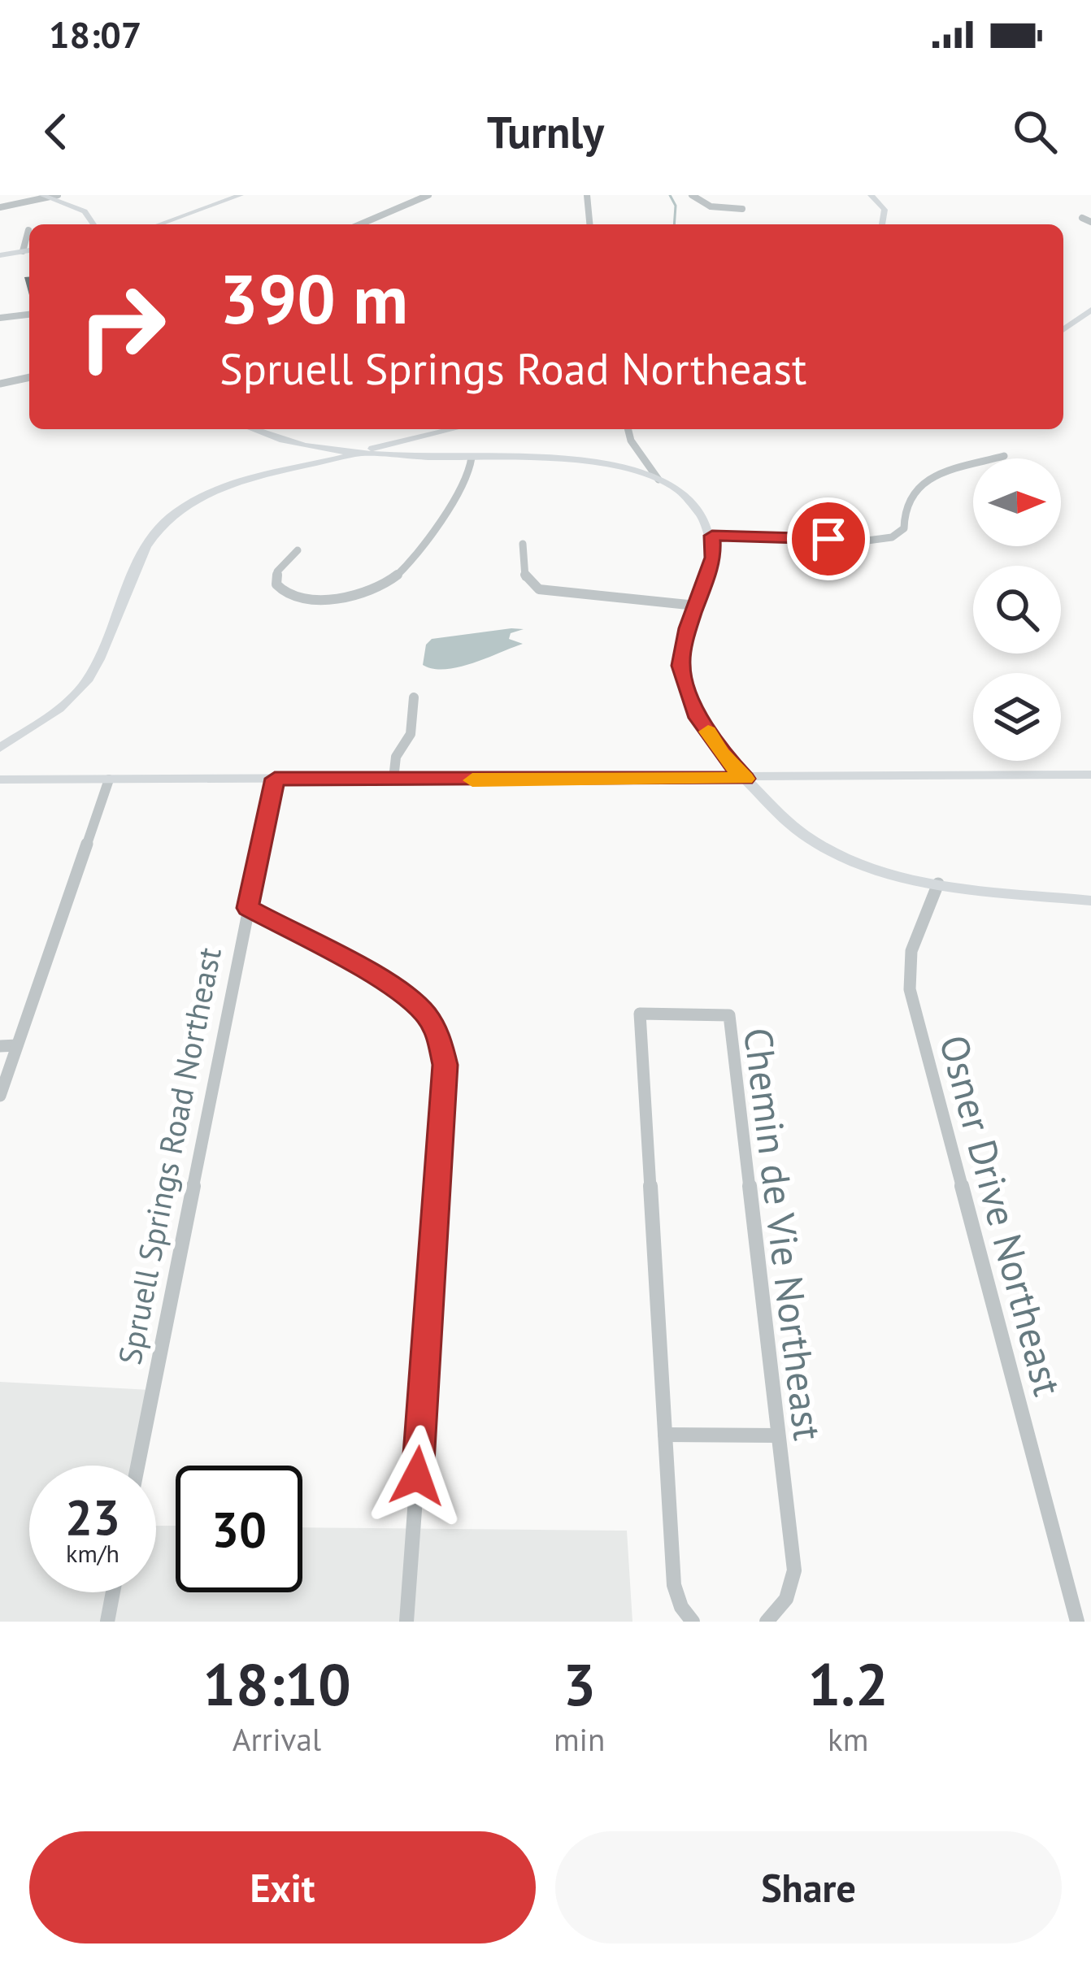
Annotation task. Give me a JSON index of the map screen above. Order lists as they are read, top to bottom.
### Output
{
  "streets": {
    "street": ["Spruell Springs Road Northeast", "Osner Drive Northeast", "Chemin de Vie Northeast"]
  },
  "north": "right",
  "page": {
    "status": "18:07",
    "header": "Turnly",
    "turn": ["390 m", "Spruell Springs Road Northeast"],
    "speed": "23 km/h",
    "limit": "30",
    "eta": [
      "18:10",
      "Arrival",
      "3",
      "min",
      "1.2",
      "km"
    ],
    "buttons": ["Exit", "Share"]
  }
}
